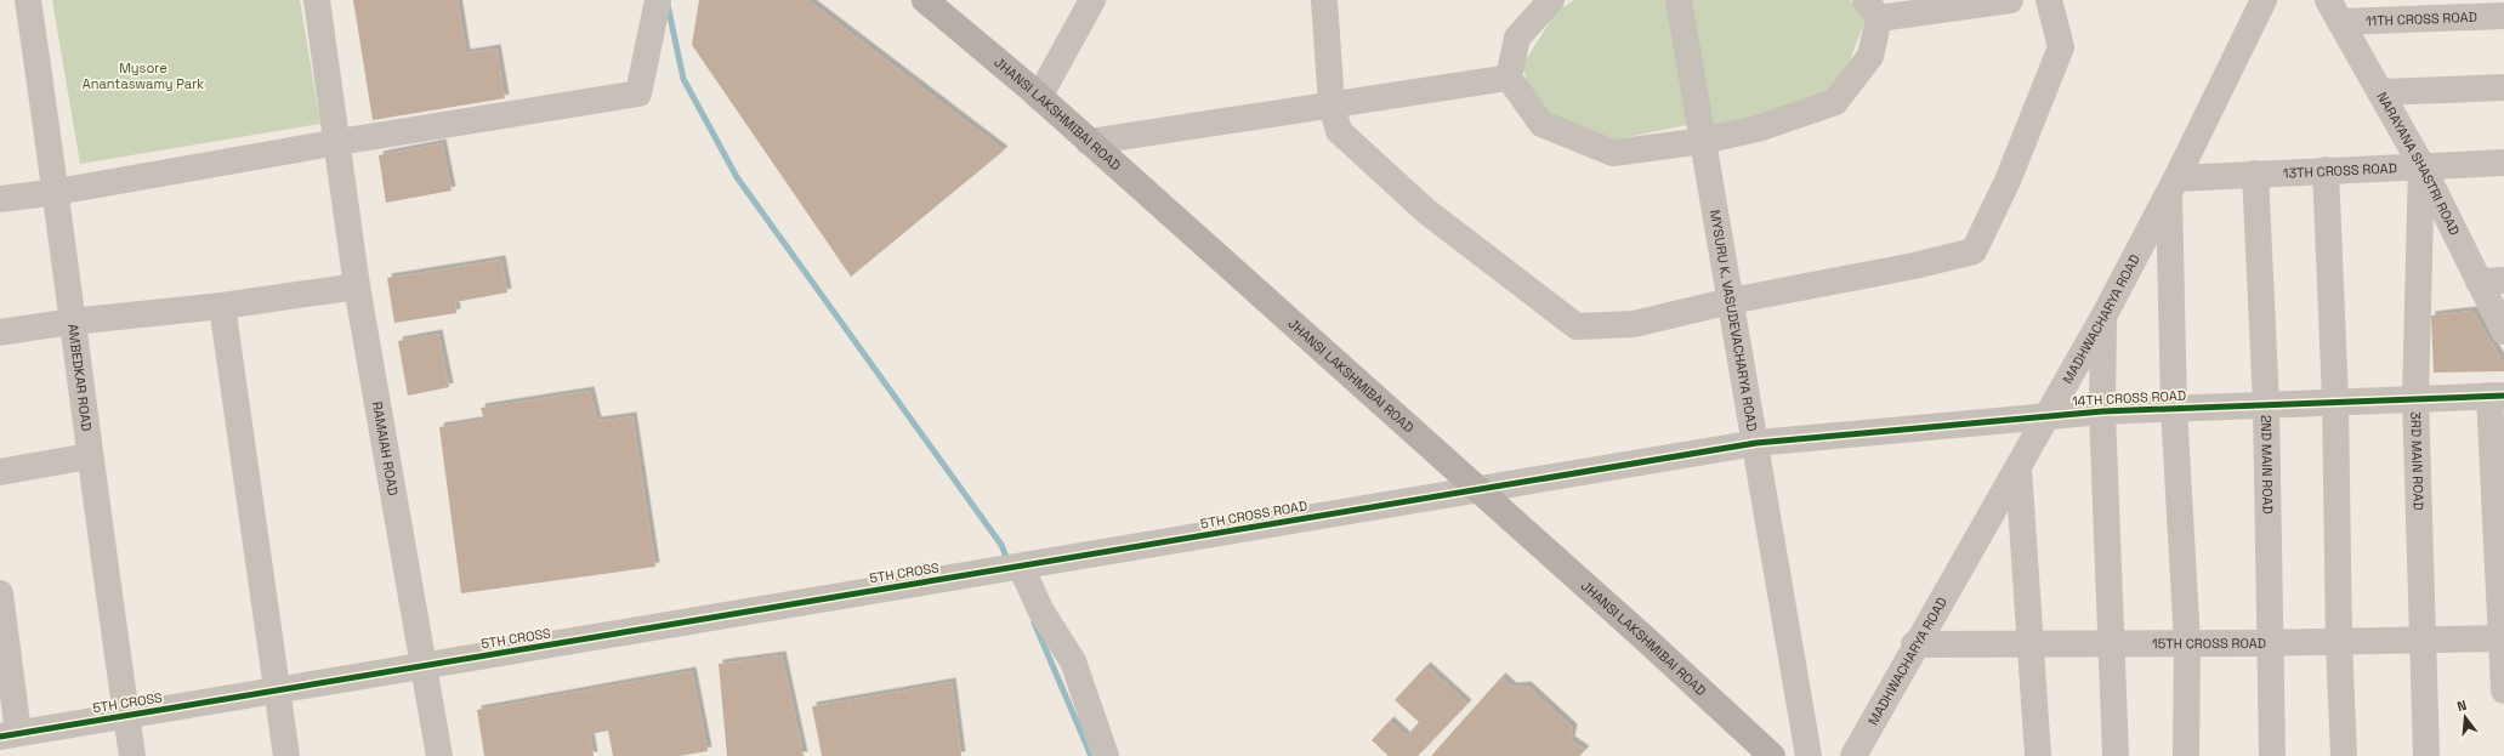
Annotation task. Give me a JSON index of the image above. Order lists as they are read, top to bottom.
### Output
{
  "streets": {
    "main road": ["JHANSI LAKSHMIBAI ROAD"],
    "street": [
      "11TH CROSS ROAD",
      "NARAYANA SHASTRI ROAD",
      "13TH CROSS ROAD",
      "MADHWACHARYA ROAD",
      "MYSURU K. VASUDEVACHARYA ROAD",
      "AMBEDKAR ROAD",
      "14TH CROSS ROAD",
      "RAMAIAH ROAD",
      "3RD MAIN ROAD",
      "2ND MAIN ROAD",
      "5TH CROSS ROAD",
      "5TH CROSS",
      "15TH CROSS ROAD"
    ]
  },
  "crossings": [
    ["11TH CROSS ROAD", "NARAYANA SHASTRI ROAD"],
    ["JHANSI LAKSHMIBAI ROAD", "5TH CROSS ROAD"],
    ["NARAYANA SHASTRI ROAD", "13TH CROSS ROAD"],
    ["NARAYANA SHASTRI ROAD", "3RD MAIN ROAD"],
    ["13TH CROSS ROAD", "MADHWACHARYA ROAD"],
    ["13TH CROSS ROAD", "3RD MAIN ROAD"],
    ["13TH CROSS ROAD", "2ND MAIN ROAD"],
    ["MADHWACHARYA ROAD", "14TH CROSS ROAD"],
    ["MADHWACHARYA ROAD", "15TH CROSS ROAD"],
    ["MYSURU K. VASUDEVACHARYA ROAD", "14TH CROSS ROAD"],
    ["MYSURU K. VASUDEVACHARYA ROAD", "5TH CROSS ROAD"],
    ["AMBEDKAR ROAD", "5TH CROSS"],
    ["14TH CROSS ROAD", "3RD MAIN ROAD"],
    ["14TH CROSS ROAD", "2ND MAIN ROAD"],
    ["14TH CROSS ROAD", "5TH CROSS ROAD"],
    ["RAMAIAH ROAD", "5TH CROSS"],
    ["3RD MAIN ROAD", "15TH CROSS ROAD"],
    ["2ND MAIN ROAD", "15TH CROSS ROAD"],
    ["5TH CROSS ROAD", "5TH CROSS"]
  ],
  "parks": ["Mysore Anantaswamy Park"],
  "north": "top"
}
